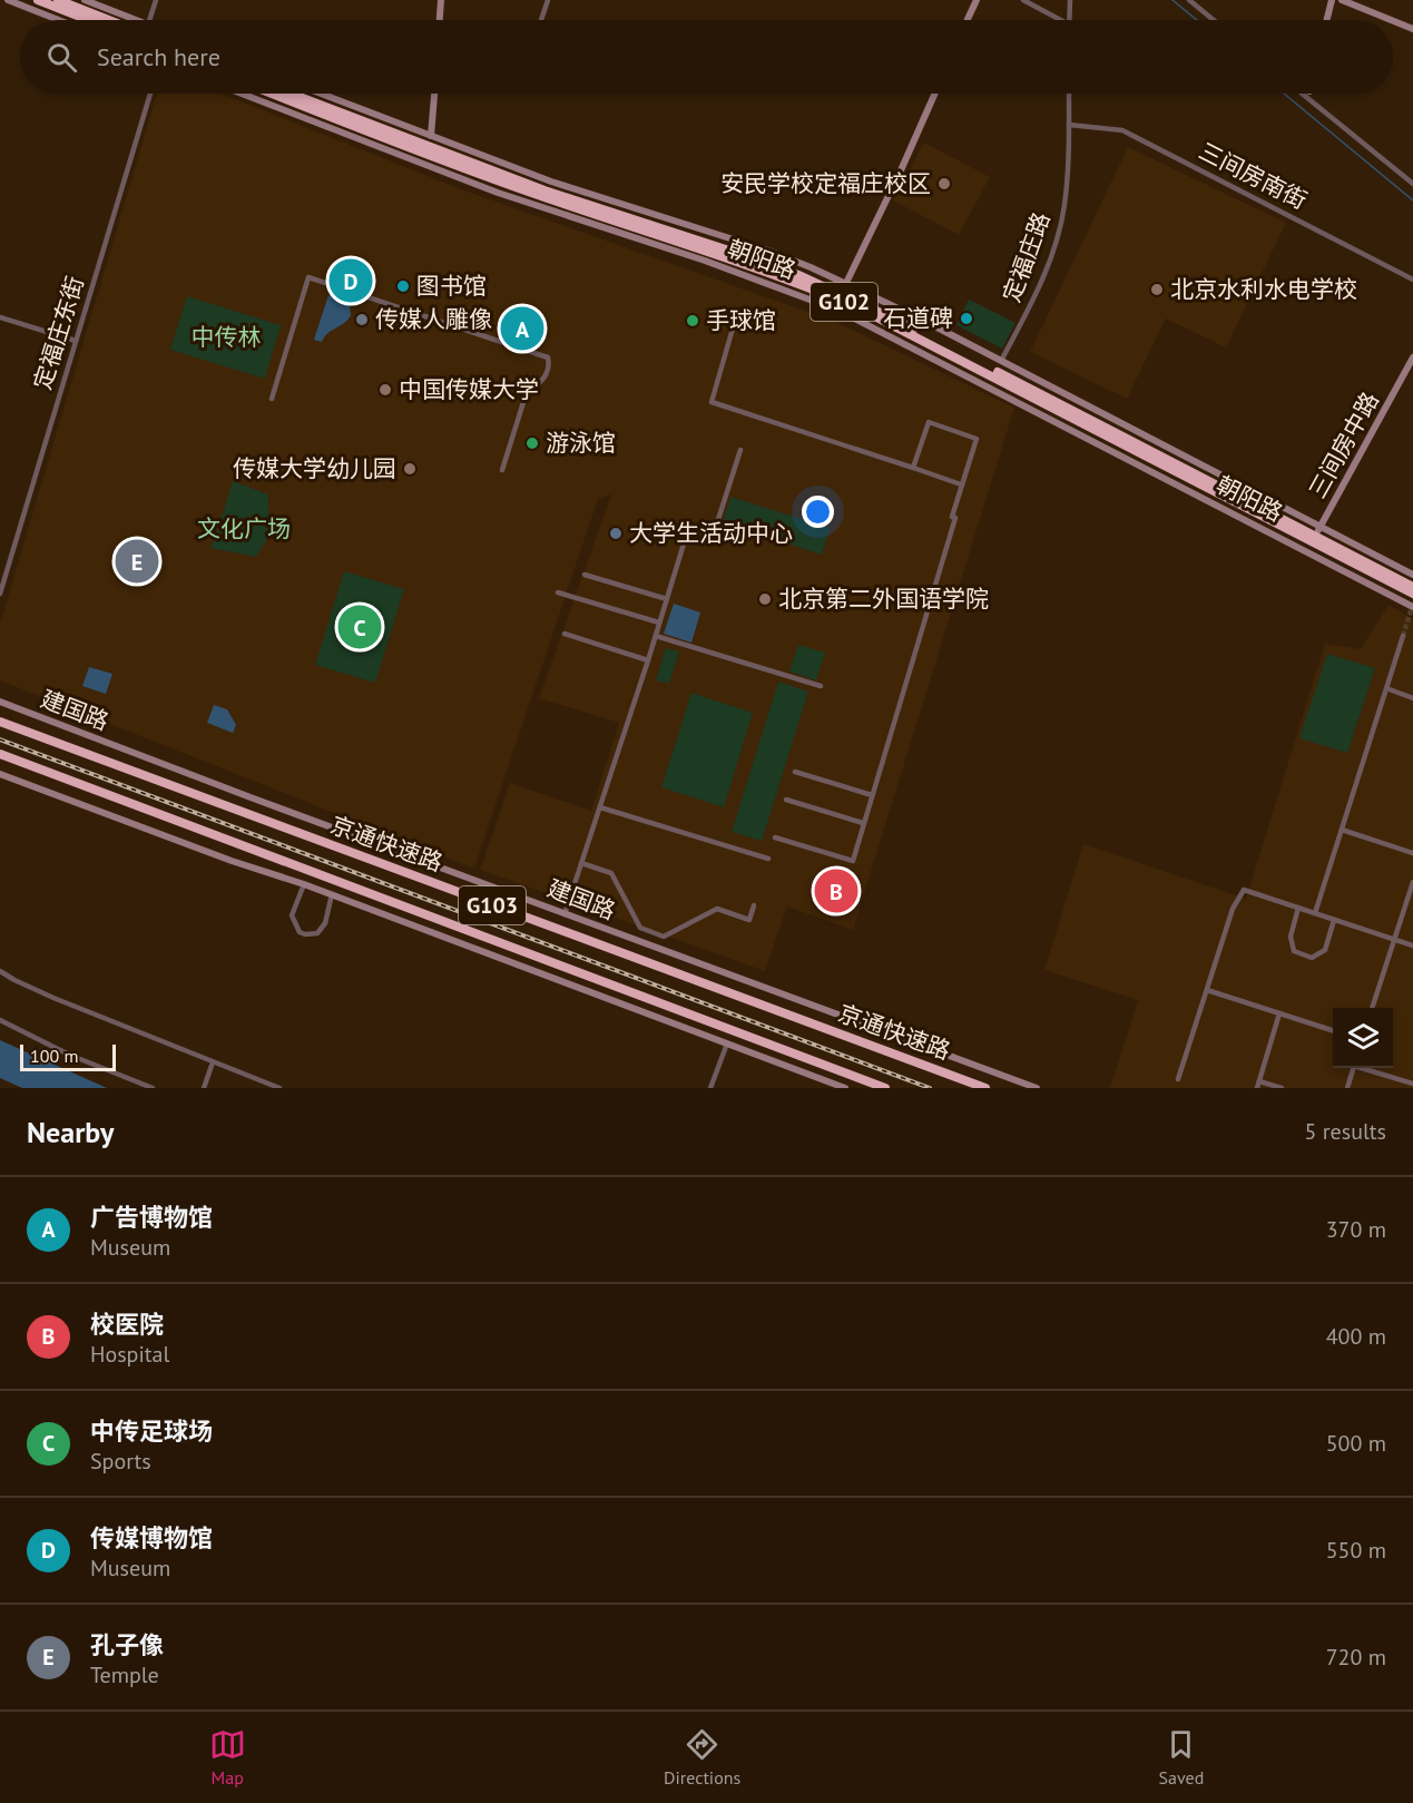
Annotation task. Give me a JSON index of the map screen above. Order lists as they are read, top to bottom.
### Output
{
  "streets": {
    "highway": [
      "朝阳路",
      "G102",
      "京通快速路",
      "G103"
    ],
    "street": [
      "三间房南街",
      "定福庄路",
      "定福庄东街",
      "三间房中路",
      "建国路"
    ]
  },
  "crossings": [
    ["三间房南街", "定福庄路"],
    ["定福庄路", "朝阳路"],
    ["朝阳路", "三间房中路"]
  ],
  "parks": ["中传林", "文化广场"],
  "places": [
    "安民学校定福庄校区",
    "图书馆",
    "北京水利水电学校",
    "石道碑",
    "传媒人雕像",
    "手球馆",
    "中国传媒大学",
    "游泳馆",
    "传媒大学幼儿园",
    "大学生活动中心",
    "北京第二外国语学院"
  ],
  "scale_bar": "100 m",
  "page": {
    "search": "Search here",
    "pins": [
      "D",
      "A",
      "E",
      "C",
      "B"
    ],
    "scale": "100 m",
    "heading": ["Nearby", "5 results"],
    "list": [
      {
        "mark": "A",
        "name": "广告博物馆",
        "note": "Museum",
        "value": "370 m"
      },
      {
        "mark": "B",
        "name": "校医院",
        "note": "Hospital",
        "value": "400 m"
      },
      {
        "mark": "C",
        "name": "中传足球场",
        "note": "Sports",
        "value": "500 m"
      },
      {
        "mark": "D",
        "name": "传媒博物馆",
        "note": "Museum",
        "value": "550 m"
      },
      {
        "mark": "E",
        "name": "孔子像",
        "note": "Temple",
        "value": "720 m"
      }
    ],
    "nav": ["Map", "Directions", "Saved"]
  }
}
